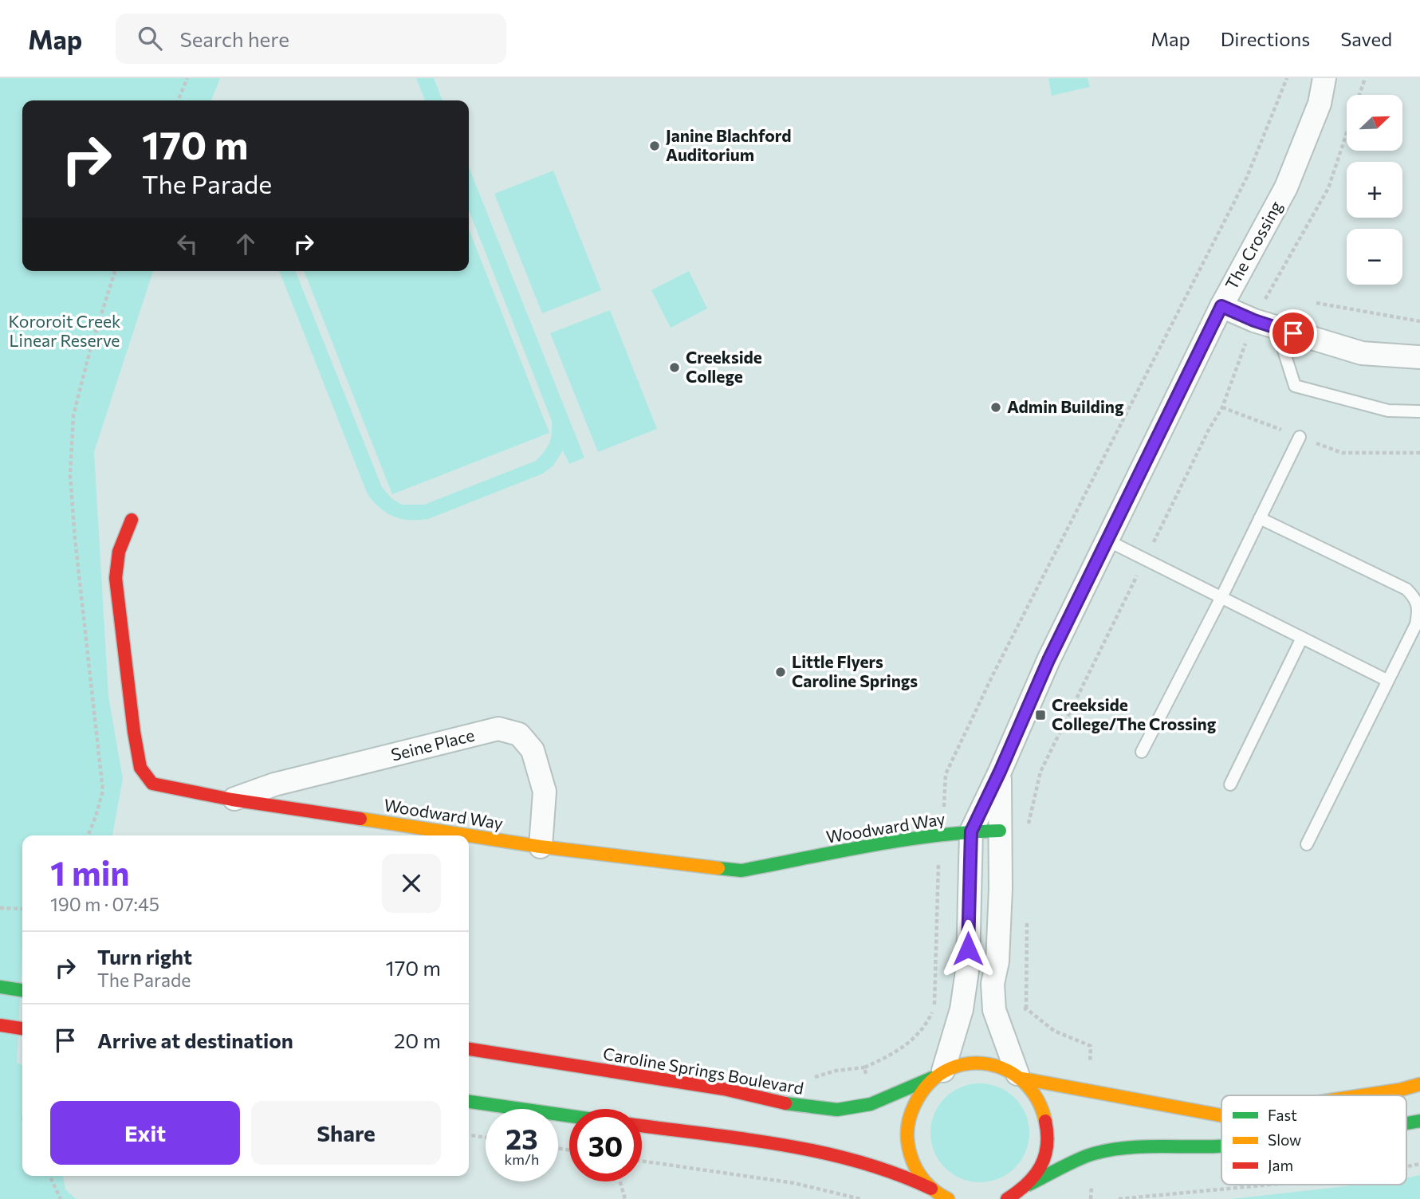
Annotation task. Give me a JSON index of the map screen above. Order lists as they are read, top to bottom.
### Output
{
  "streets": {
    "main road": ["Woodward Way", "Caroline Springs Boulevard"],
    "street": ["The Crossing", "Seine Place"]
  },
  "crossings": [
    ["The Crossing", "Woodward Way"],
    ["The Crossing", "Caroline Springs Boulevard"],
    ["Seine Place", "Woodward Way"]
  ],
  "parks": ["Kororoit Creek Linear Reserve"],
  "places": {
    "other": [
      "Janine Blachford Auditorium",
      "Creekside College",
      "Admin Building",
      "Little Flyers Caroline Springs"
    ],
    "transit": ["Creekside College/The Crossing"]
  },
  "legend": ["Fast", "Slow", "Jam"],
  "north": "top right",
  "page": {
    "header": "Map",
    "search": "Search here",
    "nav": ["Map", "Directions", "Saved"],
    "map_buttons": ["+", "−"],
    "turn": ["170 m", "The Parade"],
    "heading": ["1 min", "190 m · 07:45"],
    "list": [
      {
        "name": "Turn right",
        "note": "The Parade",
        "value": "170 m"
      },
      {
        "name": "Arrive at destination",
        "value": "20 m"
      }
    ],
    "buttons": ["Exit", "Share"],
    "speed": "23 km/h",
    "limit": "30"
  }
}
